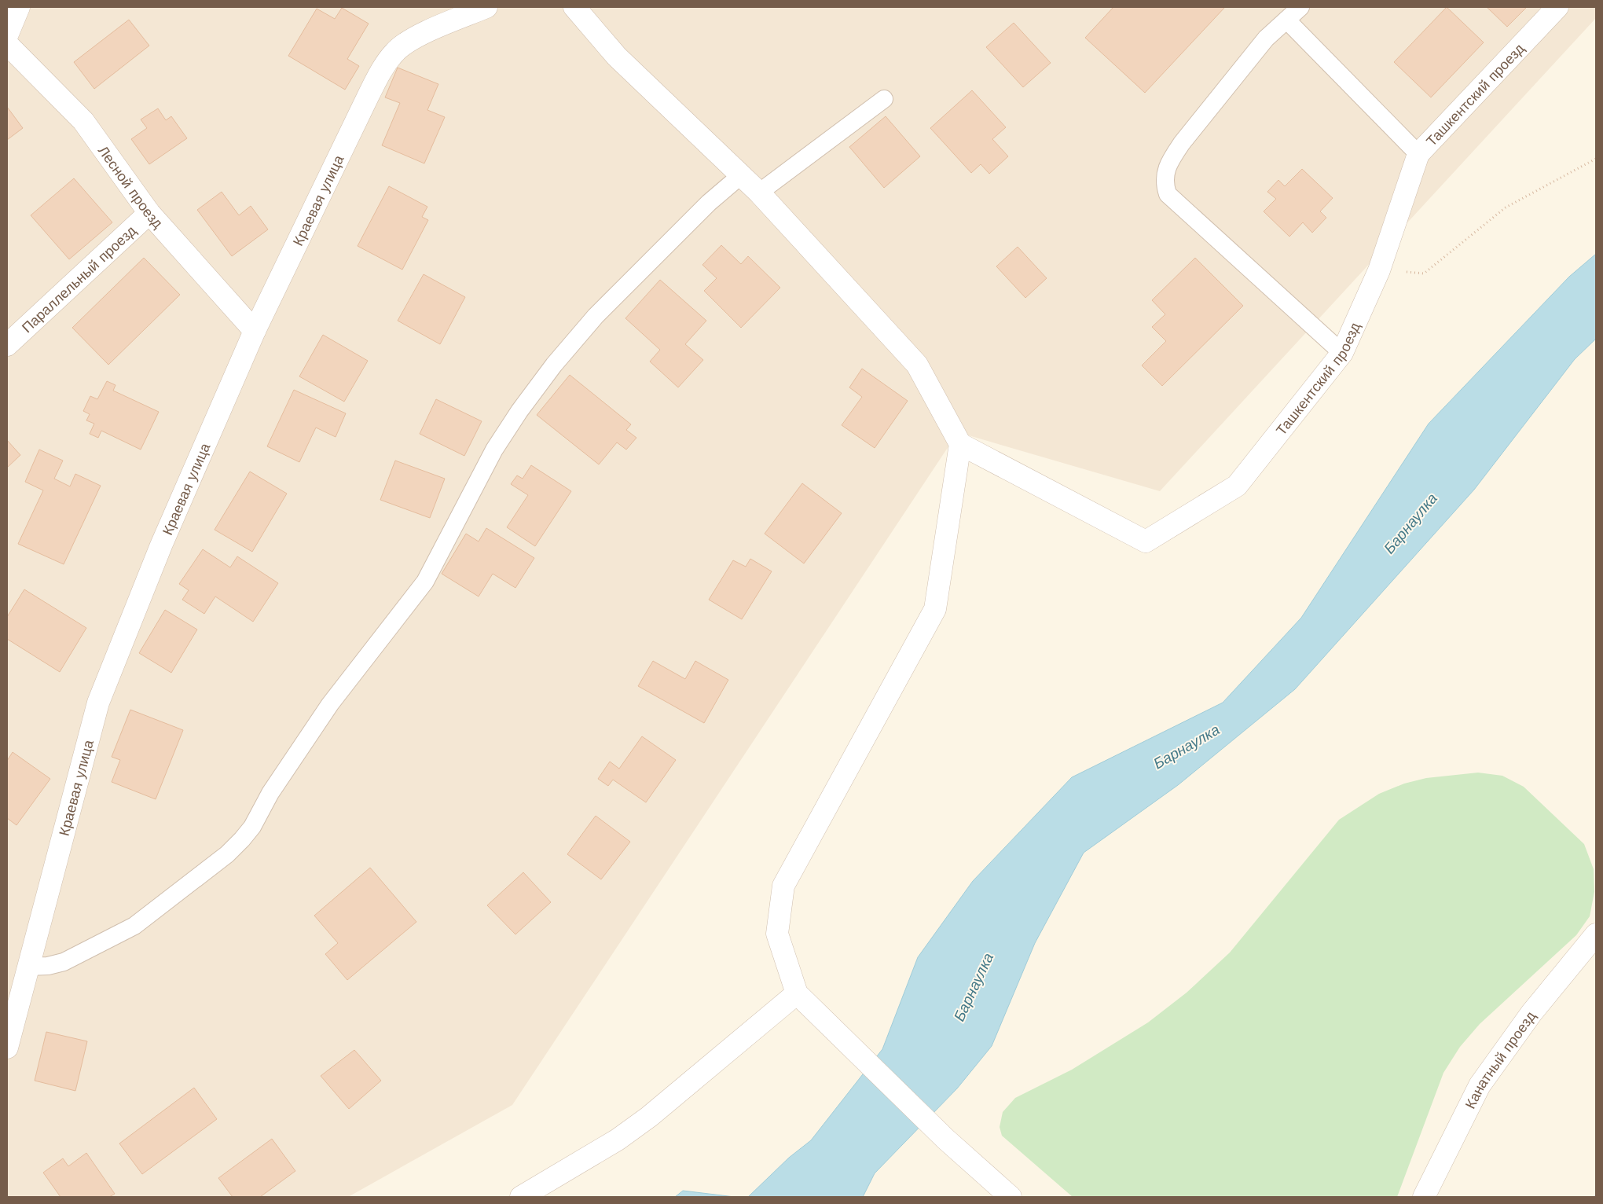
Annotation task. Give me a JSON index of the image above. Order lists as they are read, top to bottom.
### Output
{
  "streets": {
    "street": [
      "Ташкентский проезд",
      "Лесной проезд",
      "Краевая улица",
      "Параллельный проезд",
      "Канатный проезд"
    ]
  },
  "crossings": [
    ["Лесной проезд", "Краевая улица"],
    ["Лесной проезд", "Параллельный проезд"]
  ],
  "water": ["Барнаулка"]
}
